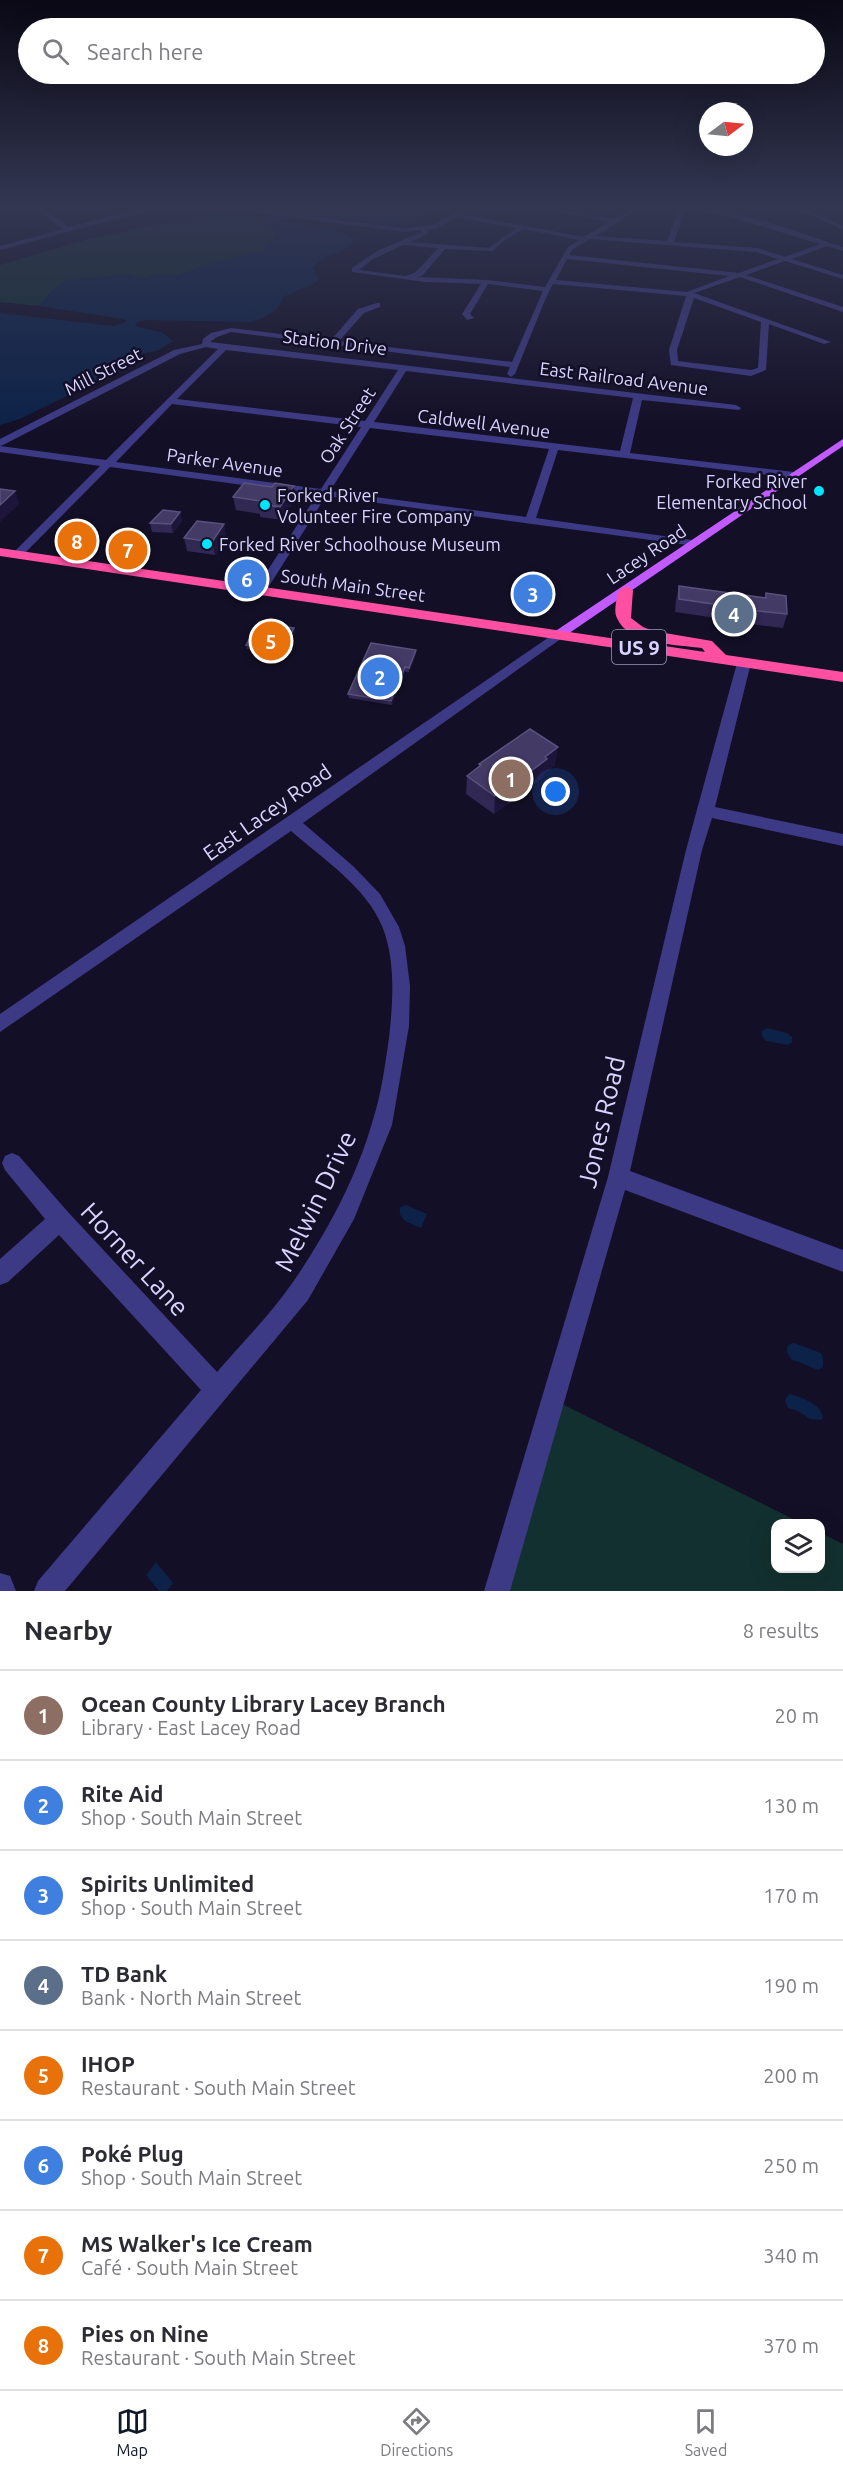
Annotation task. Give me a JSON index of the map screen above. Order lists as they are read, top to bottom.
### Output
{
  "streets": {
    "highway": ["South Main Street", "US 9"],
    "main road": ["Lacey Road"],
    "street": [
      "Station Drive",
      "Mill Street",
      "East Railroad Avenue",
      "Caldwell Avenue",
      "Oak Street",
      "Parker Avenue",
      "East Lacey Road",
      "Jones Road",
      "Melwin Drive",
      "Horner Lane"
    ]
  },
  "crossings": [
    ["Station Drive", "Mill Street"],
    ["Station Drive", "East Railroad Avenue"],
    ["Station Drive", "Oak Street"],
    ["Caldwell Avenue", "Oak Street"],
    ["Caldwell Avenue", "Lacey Road"],
    ["Oak Street", "Parker Avenue"],
    ["Oak Street", "South Main Street"],
    ["Parker Avenue", "Lacey Road"],
    ["Lacey Road", "South Main Street"],
    ["Lacey Road", "US 9"],
    ["Lacey Road", "East Lacey Road"],
    ["South Main Street", "US 9"],
    ["South Main Street", "East Lacey Road"],
    ["US 9", "East Lacey Road"],
    ["US 9", "Jones Road"],
    ["East Lacey Road", "Melwin Drive"],
    ["Melwin Drive", "Horner Lane"]
  ],
  "places": ["Forked River Elementary School", "Forked River Volunteer Fire Company", "Forked River Schoolhouse Museum"],
  "north": "right",
  "page": {
    "search": "Search here",
    "pins": [
      "8",
      "7",
      "6",
      "3",
      "4",
      "5",
      "2",
      "1"
    ],
    "heading": ["Nearby", "8 results"],
    "list": [
      {
        "mark": "1",
        "name": "Ocean County Library Lacey Branch",
        "note": "Library · East Lacey Road",
        "value": "20 m"
      },
      {
        "mark": "2",
        "name": "Rite Aid",
        "note": "Shop · South Main Street",
        "value": "130 m"
      },
      {
        "mark": "3",
        "name": "Spirits Unlimited",
        "note": "Shop · South Main Street",
        "value": "170 m"
      },
      {
        "mark": "4",
        "name": "TD Bank",
        "note": "Bank · North Main Street",
        "value": "190 m"
      },
      {
        "mark": "5",
        "name": "IHOP",
        "note": "Restaurant · South Main Street",
        "value": "200 m"
      },
      {
        "mark": "6",
        "name": "Poké Plug",
        "note": "Shop · South Main Street",
        "value": "250 m"
      },
      {
        "mark": "7",
        "name": "MS Walker's Ice Cream",
        "note": "Café · South Main Street",
        "value": "340 m"
      },
      {
        "mark": "8",
        "name": "Pies on Nine",
        "note": "Restaurant · South Main Street",
        "value": "370 m"
      }
    ],
    "nav": ["Map", "Directions", "Saved"]
  }
}
